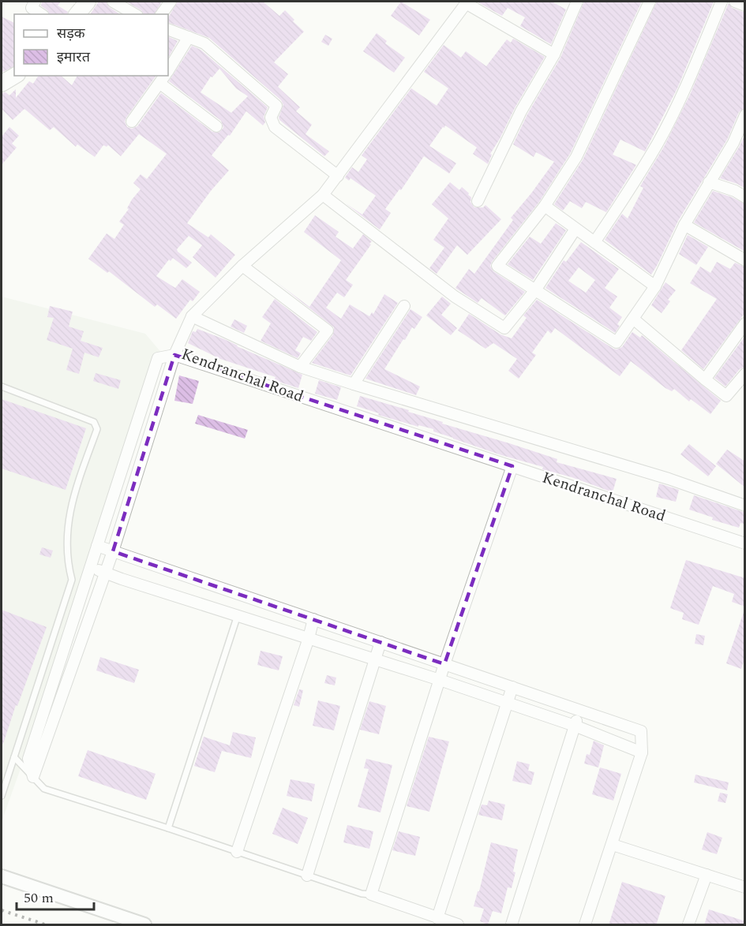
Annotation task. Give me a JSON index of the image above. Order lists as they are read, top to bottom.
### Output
{
  "streets": {
    "street": ["Kendranchal Road"]
  },
  "legend": ["सड़क", "इमारत"],
  "scale_bar": "50 m"
}
